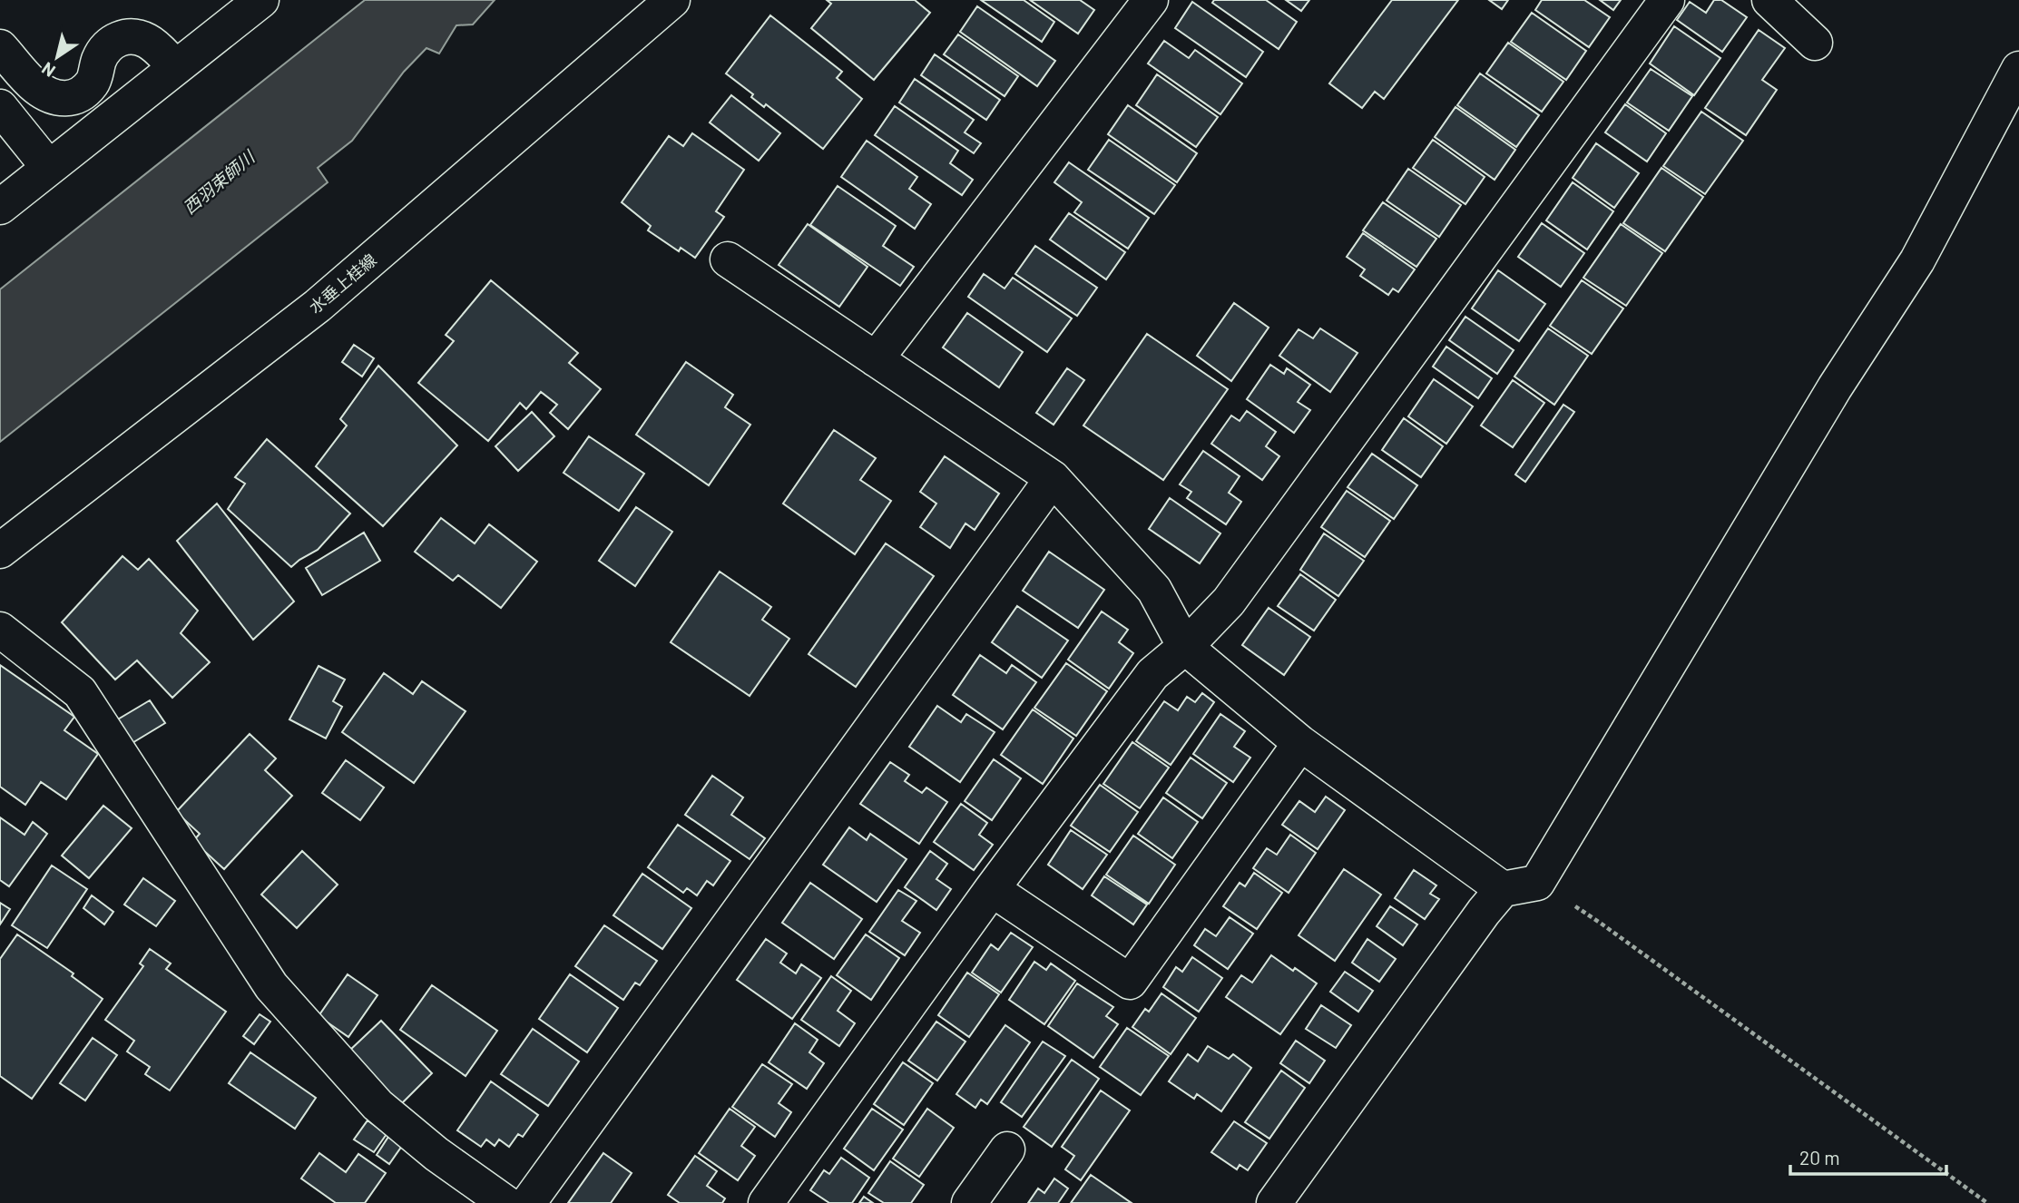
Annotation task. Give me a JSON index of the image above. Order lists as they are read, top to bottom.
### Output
{
  "streets": {
    "street": ["水垂上桂線"]
  },
  "water": ["西羽束師川"],
  "scale_bar": "20 m",
  "north": "bottom left"
}
